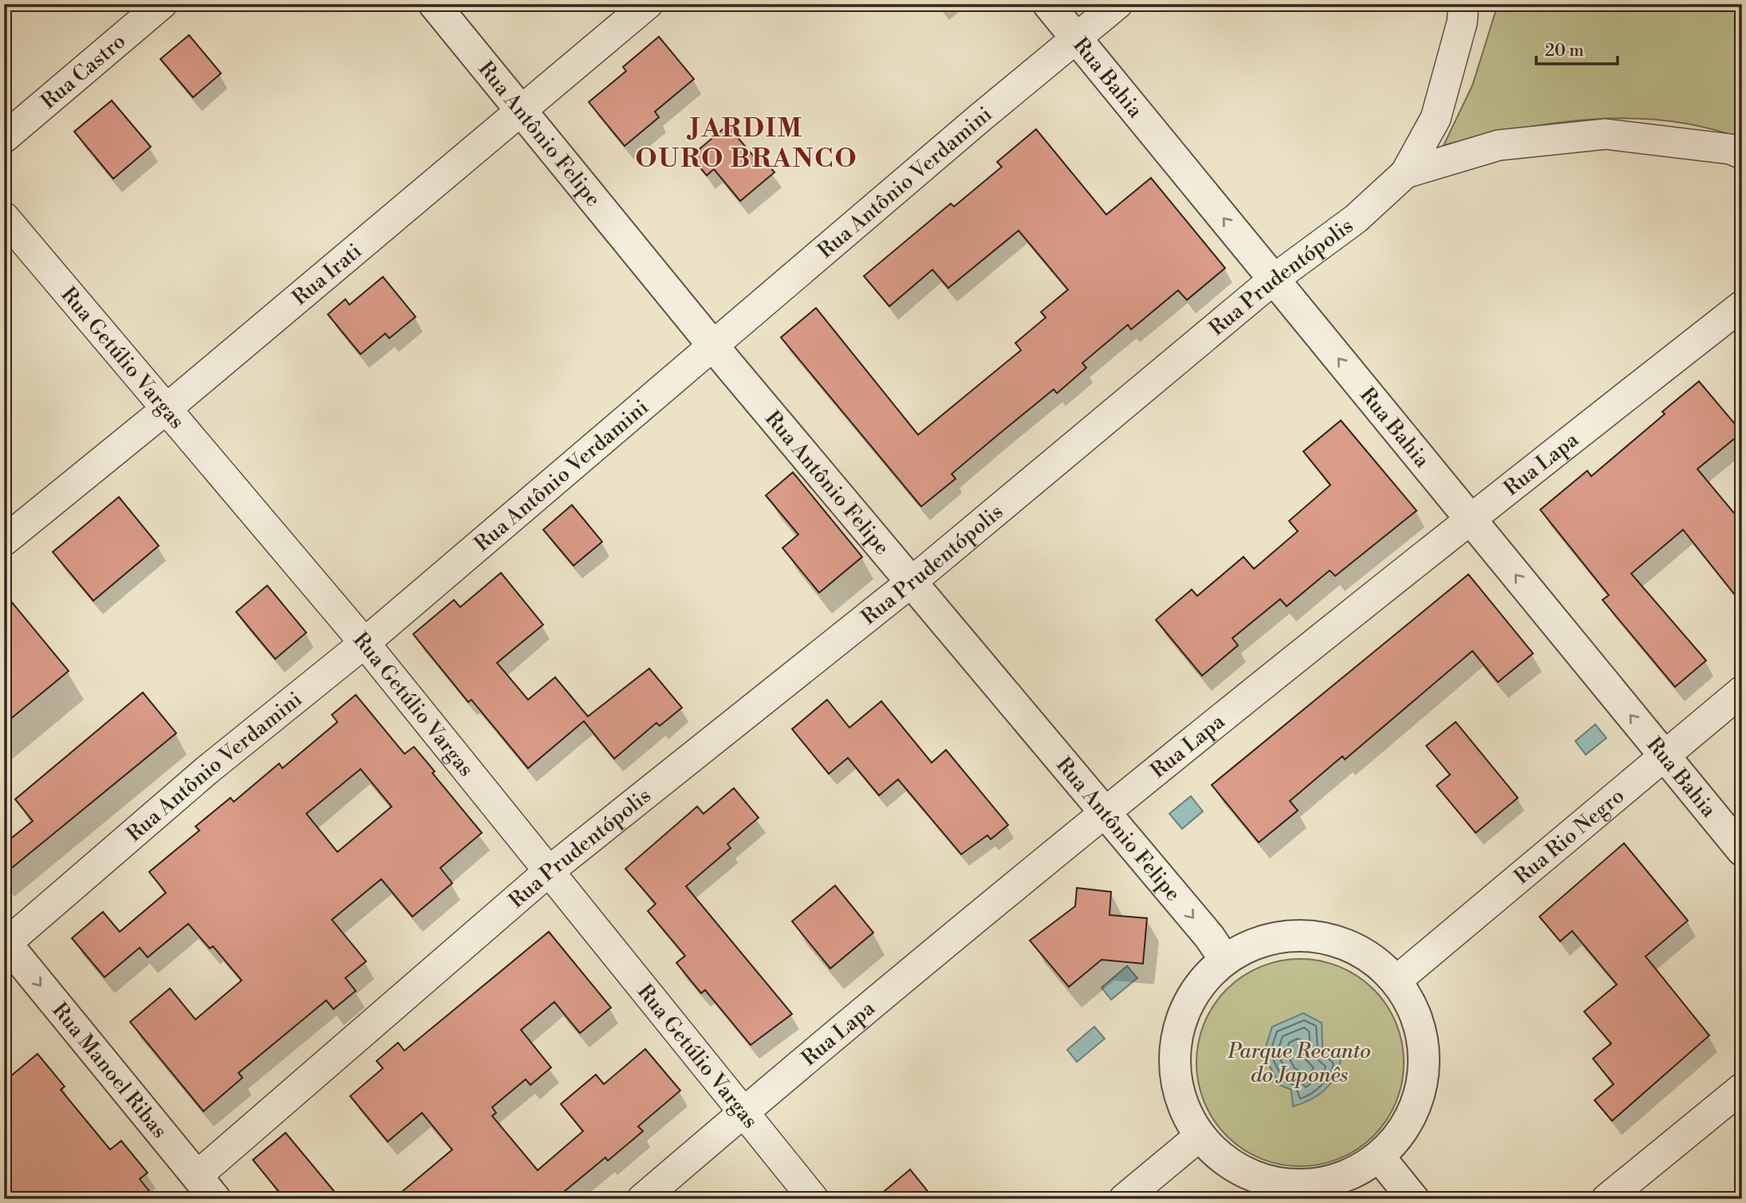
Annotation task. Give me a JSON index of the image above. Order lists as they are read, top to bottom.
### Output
{
  "streets": {
    "street": [
      "Rua Castro",
      "Rua Bahia",
      "Rua Antônio Felipe",
      "Rua Antônio Verdamini",
      "Rua Irati",
      "Rua Prudentópolis",
      "Rua Getúlio Vargas",
      "Rua Lapa",
      "Rua Rio Negro",
      "Rua Manoel Ribas"
    ]
  },
  "crossings": [
    ["Rua Bahia", "Rua Antônio Verdamini"],
    ["Rua Bahia", "Rua Prudentópolis"],
    ["Rua Bahia", "Rua Lapa"],
    ["Rua Bahia", "Rua Rio Negro"],
    ["Rua Antônio Felipe", "Rua Antônio Verdamini"],
    ["Rua Antônio Felipe", "Rua Irati"],
    ["Rua Antônio Felipe", "Rua Prudentópolis"],
    ["Rua Antônio Felipe", "Rua Lapa"],
    ["Rua Antônio Verdamini", "Rua Getúlio Vargas"],
    ["Rua Antônio Verdamini", "Rua Manoel Ribas"],
    ["Rua Irati", "Rua Getúlio Vargas"],
    ["Rua Prudentópolis", "Rua Getúlio Vargas"],
    ["Rua Prudentópolis", "Rua Manoel Ribas"],
    ["Rua Getúlio Vargas", "Rua Lapa"]
  ],
  "one_way": ["Rua Bahia", "Rua Manoel Ribas"],
  "districts": ["JARDIM OURO BRANCO"],
  "parks": ["Parque Recanto do Japonês"],
  "scale_bar": "20 m"
}
